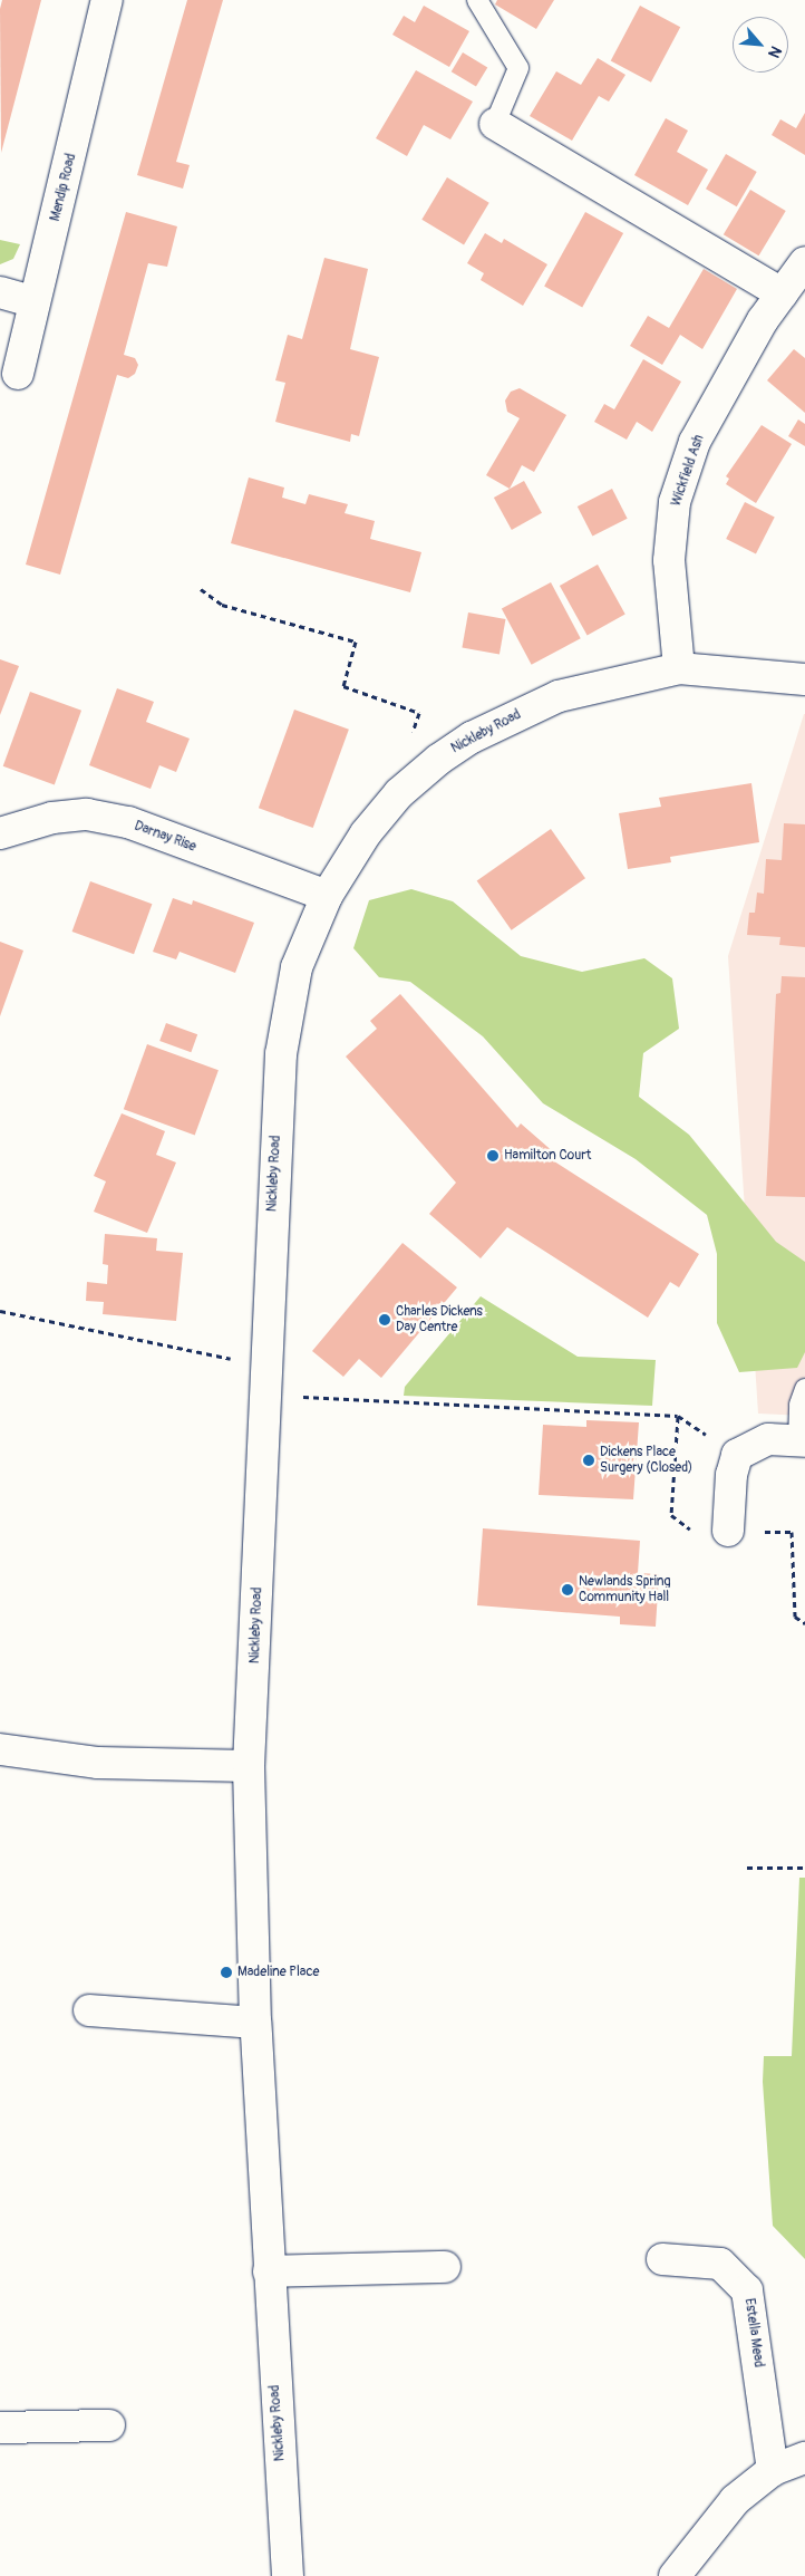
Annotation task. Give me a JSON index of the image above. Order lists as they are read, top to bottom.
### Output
{
  "streets": {
    "street": [
      "Mendip Road",
      "Wickfield Ash",
      "Nickleby Road",
      "Darnay Rise",
      "Estella Mead"
    ]
  },
  "crossings": [
    ["Wickfield Ash", "Nickleby Road"],
    ["Nickleby Road", "Darnay Rise"]
  ],
  "places": [
    "Hamilton Court",
    "Charles Dickens Day Centre",
    "Dickens Place Surgery (Closed)",
    "Newlands Spring Community Hall",
    "Madeline Place"
  ],
  "north": "bottom right"
}
